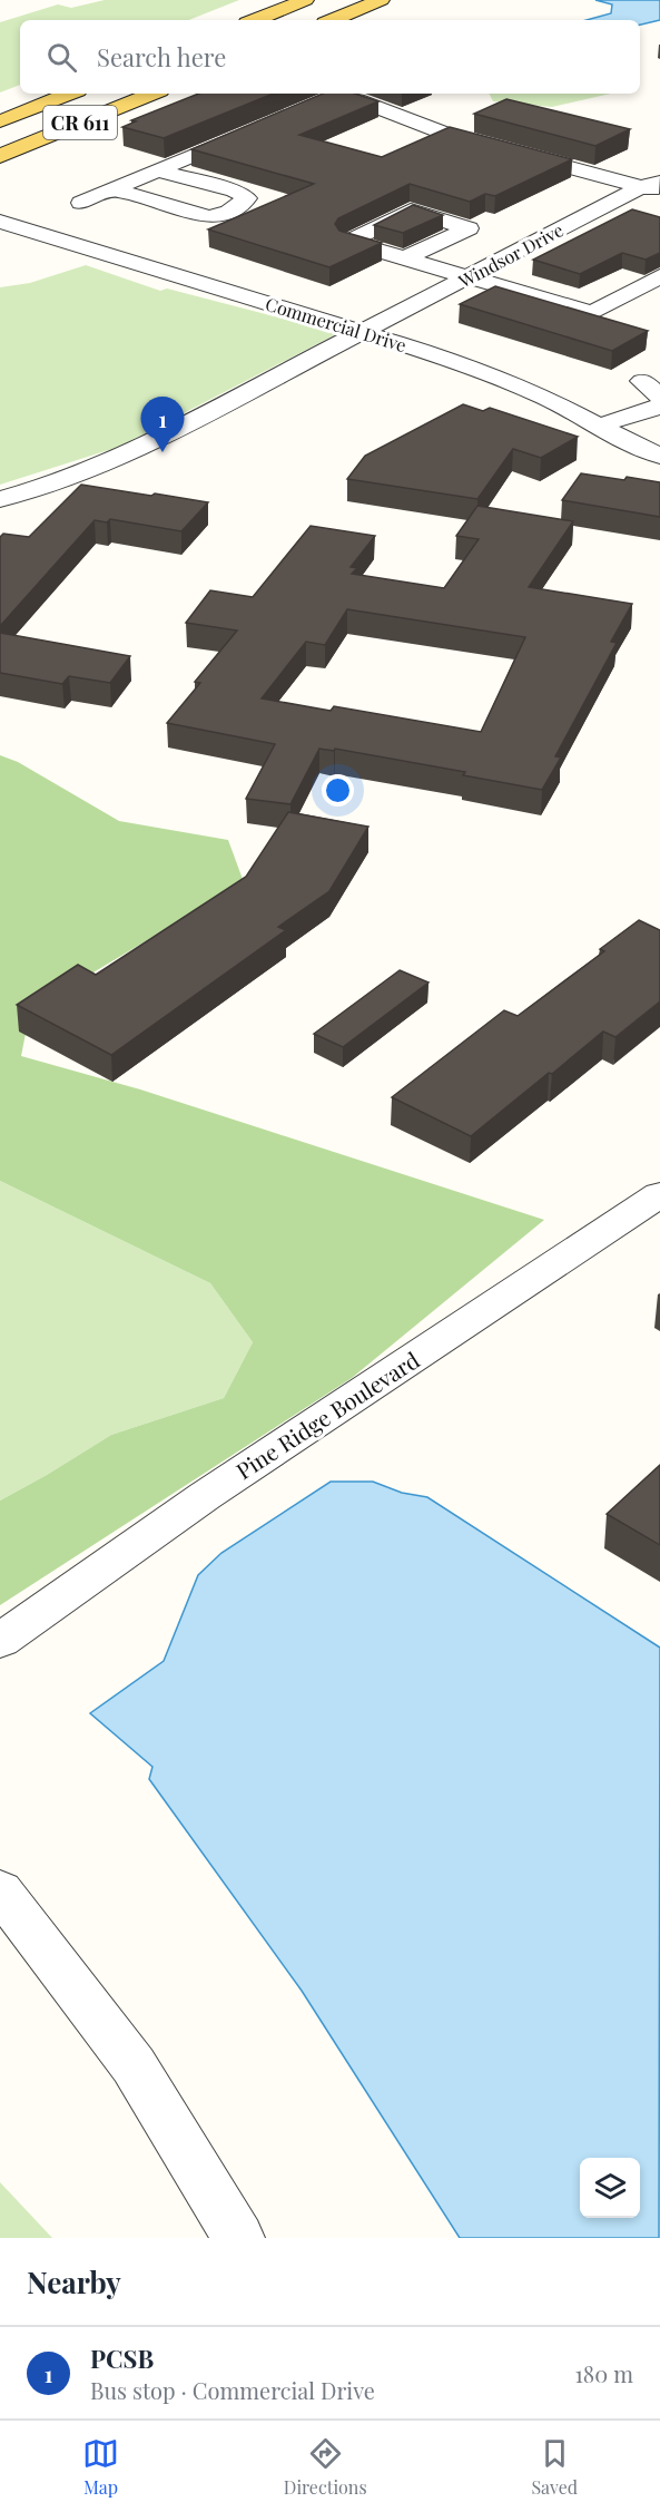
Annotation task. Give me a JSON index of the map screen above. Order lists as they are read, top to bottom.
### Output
{
  "streets": {
    "main road": ["CR 611"],
    "street": ["Windsor Drive", "Commercial Drive", "Pine Ridge Boulevard"]
  },
  "crossings": [
    ["Windsor Drive", "Commercial Drive"]
  ],
  "page": {
    "search": "Search here",
    "pins": "1",
    "heading": "Nearby",
    "list": [
      {
        "mark": "1",
        "name": "PCSB",
        "note": "Bus stop · Commercial Drive",
        "value": "180 m"
      }
    ],
    "nav": ["Map", "Directions", "Saved"]
  }
}
